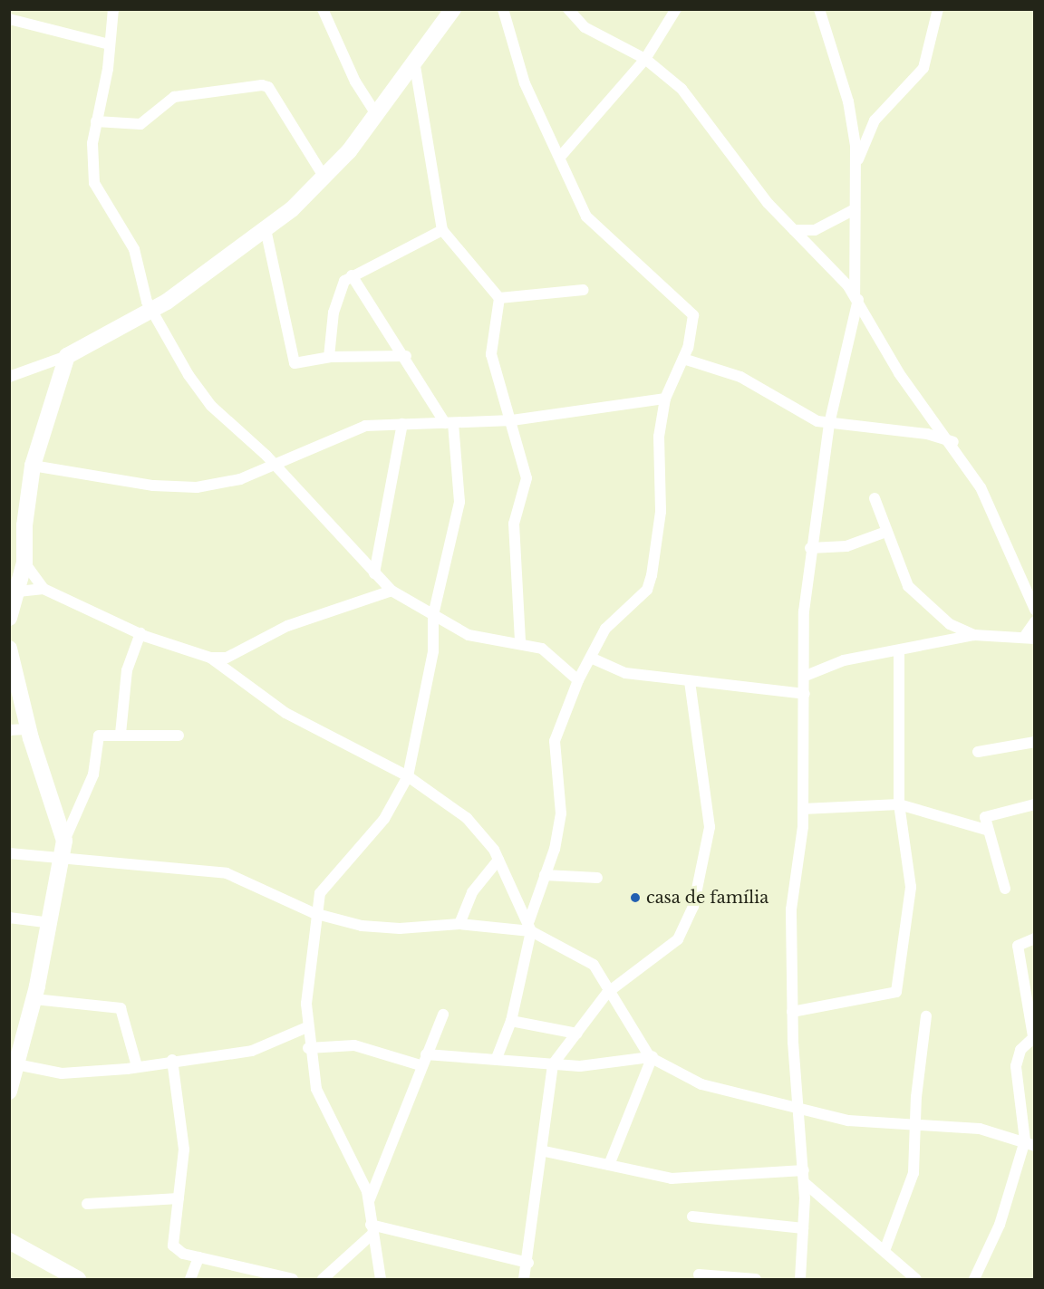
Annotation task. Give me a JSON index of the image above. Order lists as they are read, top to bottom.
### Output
{
  "places": ["casa de família"]
}
